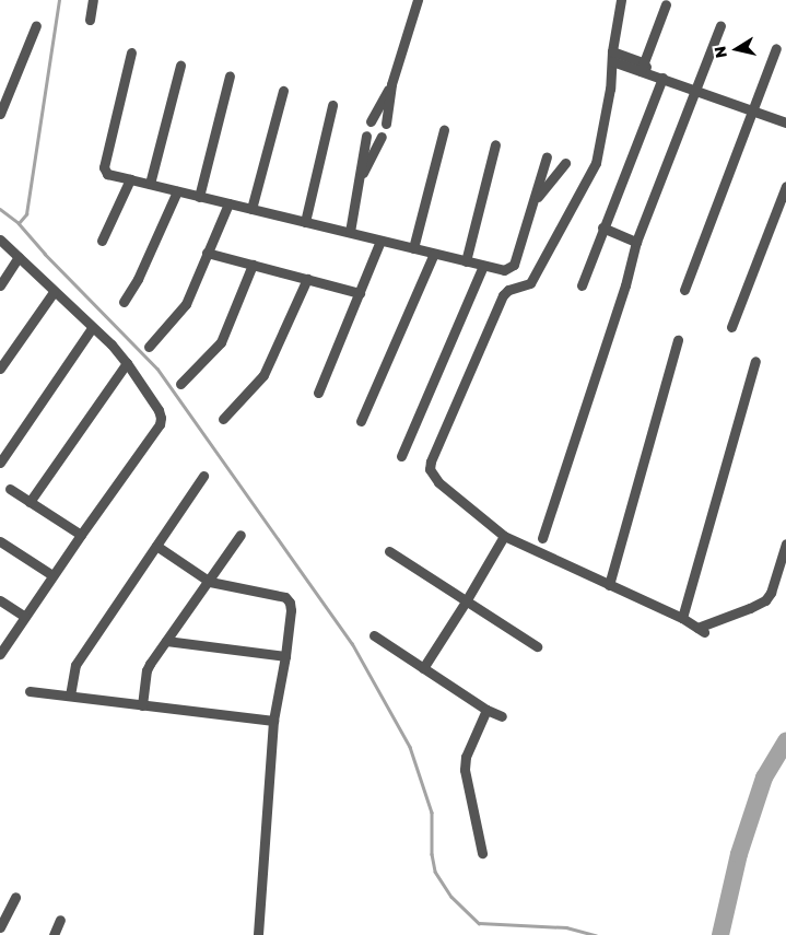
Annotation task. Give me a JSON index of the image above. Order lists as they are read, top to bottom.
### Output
{
  "north": "left"
}
